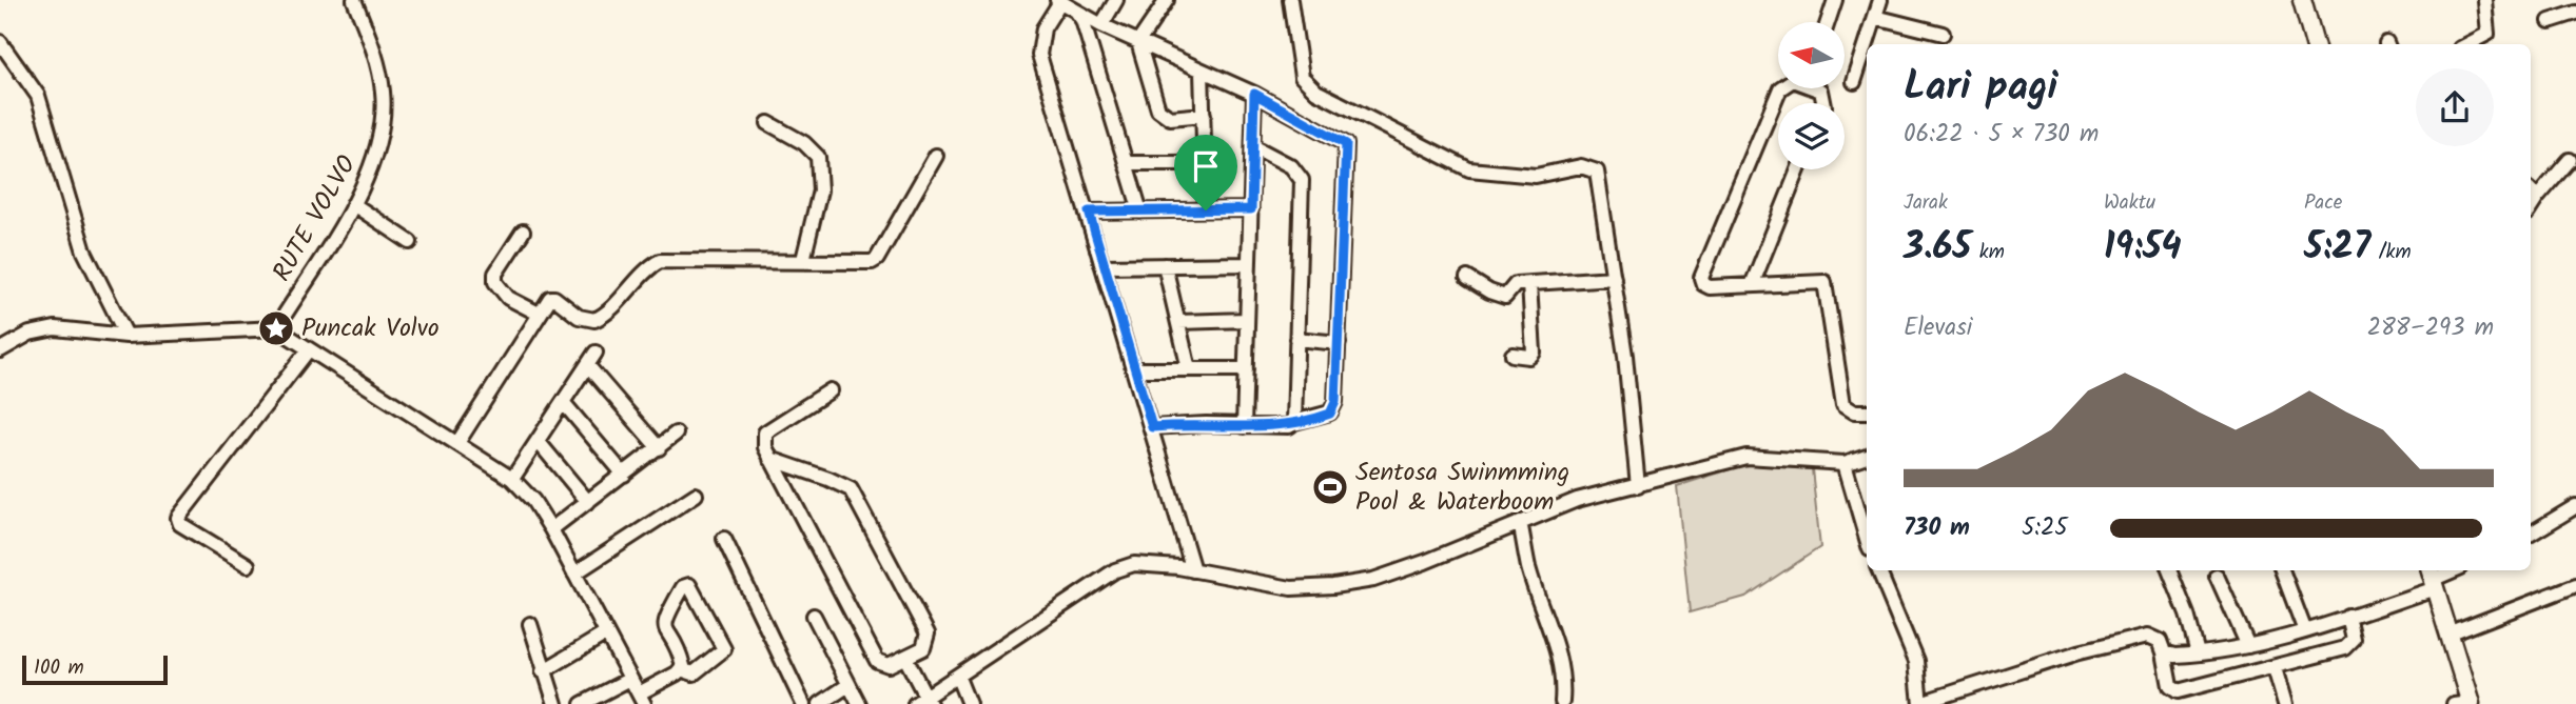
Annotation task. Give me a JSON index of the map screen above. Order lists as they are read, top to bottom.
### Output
{
  "streets": {
    "street": ["RUTE VOLVO"]
  },
  "places": {
    "place": ["Puncak Volvo"],
    "sports": ["Sentosa Swinmming Pool & Waterboom"]
  },
  "scale_bar": "100 m",
  "north": "left",
  "page": {
    "heading": ["Lari pagi", "06:22 · 5 × 730 m"],
    "stats": [
      ["Jarak", "3.65 km"],
      ["Waktu", "19:54"],
      ["Pace", "5:27 /km"]
    ],
    "chart": ["Elevasi", "288–293 m"],
    "list": [
      {
        "name": "730 m",
        "note": "5:25"
      }
    ],
    "scale": "100 m"
  }
}
